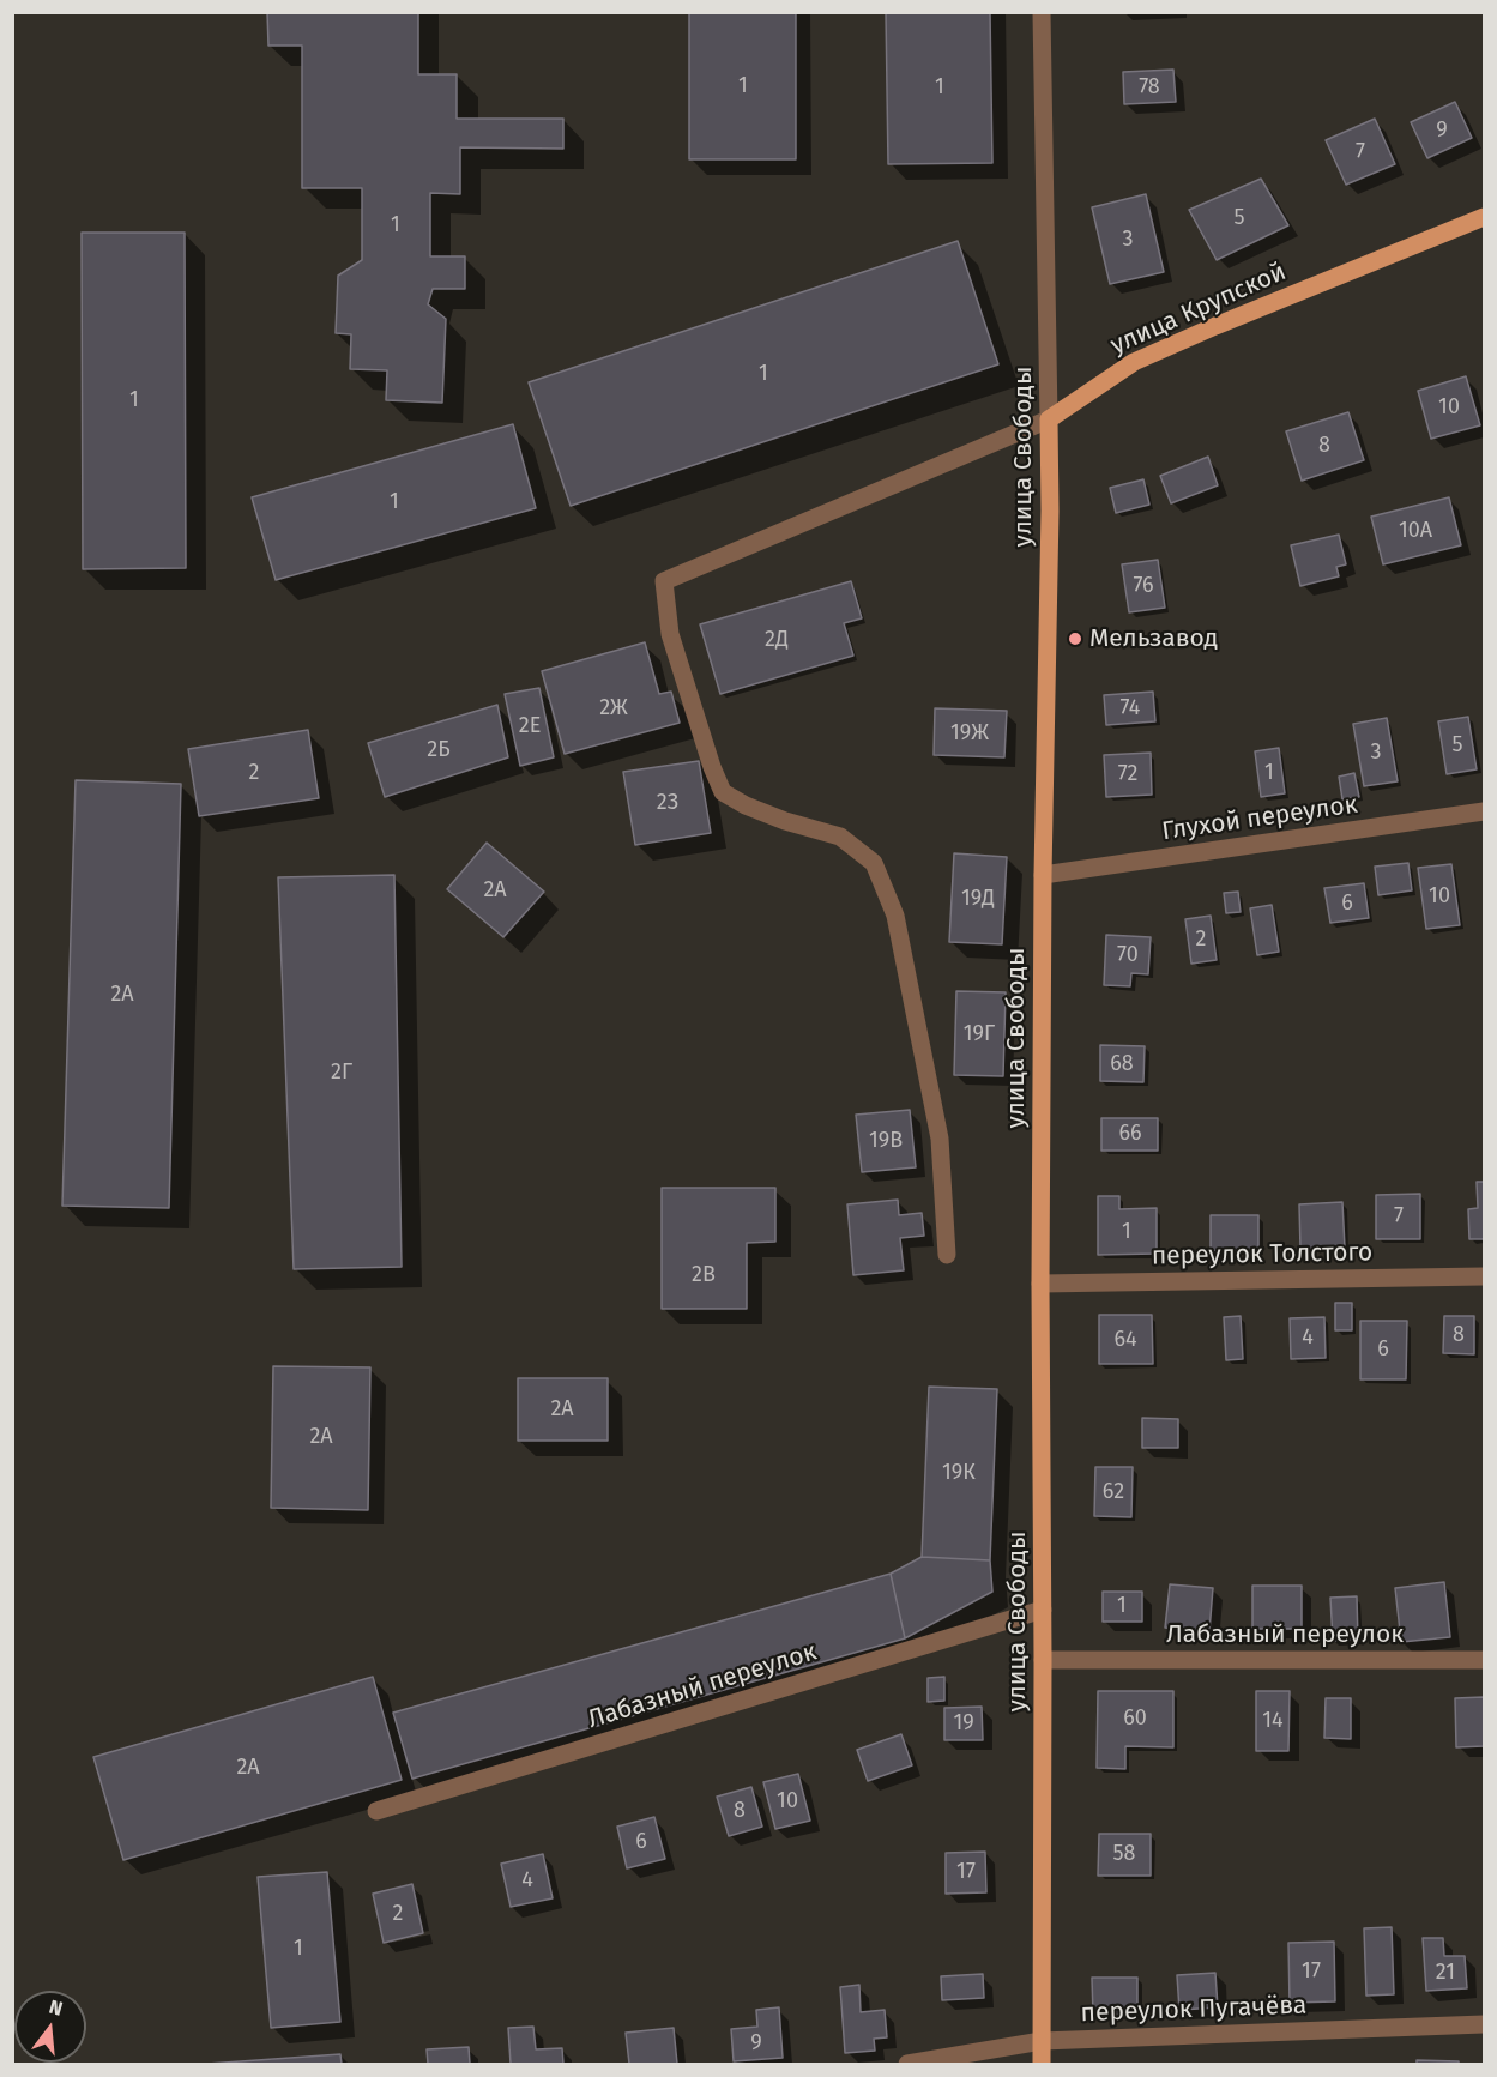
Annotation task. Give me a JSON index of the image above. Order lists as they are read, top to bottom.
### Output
{
  "streets": {
    "main road": ["улица Крупской", "улица Свободы"],
    "street": [
      "Глухой переулок",
      "переулок Толстого",
      "Лабазный переулок",
      "переулок Пугачёва"
    ]
  },
  "crossings": [
    ["улица Крупской", "улица Свободы"],
    ["улица Свободы", "Глухой переулок"],
    ["улица Свободы", "переулок Толстого"],
    ["улица Свободы", "Лабазный переулок"],
    ["улица Свободы", "переулок Пугачёва"]
  ],
  "places": ["Мельзавод"],
  "house_numbers": [
    "1",
    "1",
    "78",
    "9",
    "7",
    "5",
    "1",
    "3",
    "1",
    "1",
    "10",
    "8",
    "1",
    "10А",
    "76",
    "2Д",
    "2Ж",
    "74",
    "2Е",
    "19Ж",
    "5",
    "2Б",
    "3",
    "2",
    "1",
    "72",
    "2З",
    "2А",
    "10",
    "19Д",
    "6",
    "2",
    "70",
    "2А",
    "19Г",
    "68",
    "2Г",
    "66",
    "19В",
    "7",
    "1",
    "2В",
    "8",
    "4",
    "64",
    "6",
    "2А",
    "2А",
    "19К",
    "62",
    "1",
    "60",
    "14",
    "19",
    "2А",
    "10",
    "8",
    "6",
    "58",
    "17",
    "4",
    "2",
    "1",
    "17",
    "21",
    "9"
  ],
  "north": "top"
}
